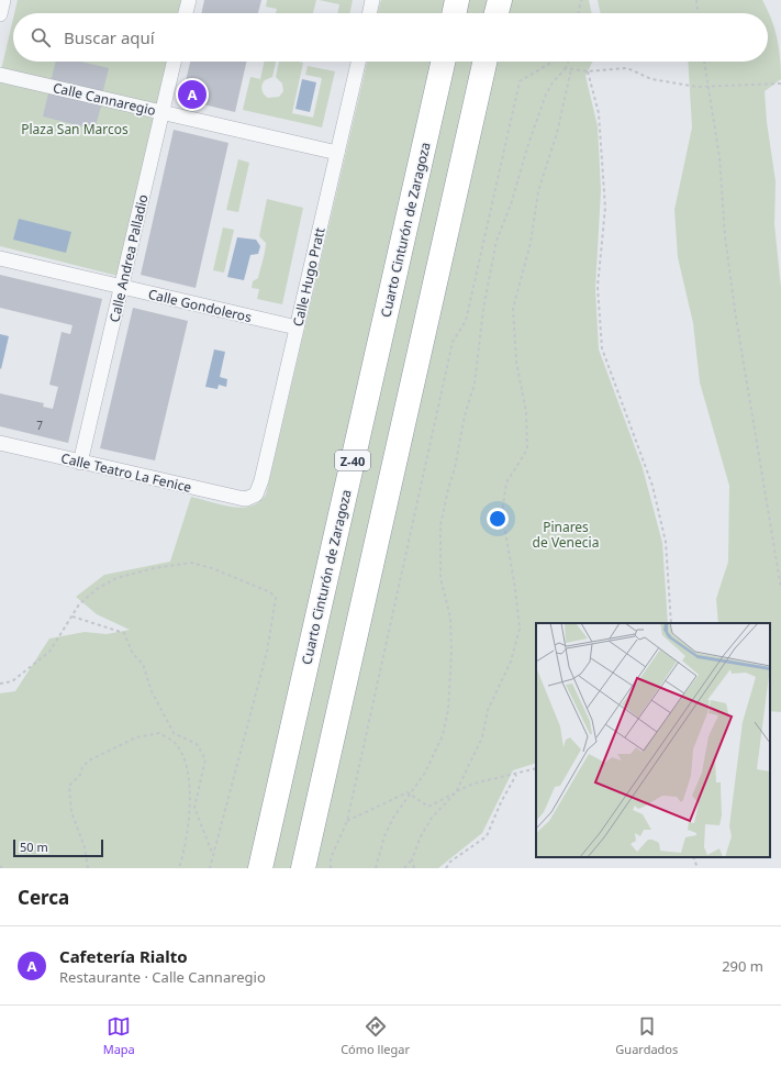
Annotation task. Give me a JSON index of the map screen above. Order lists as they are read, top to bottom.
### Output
{
  "streets": {
    "highway": ["Cuarto Cinturón de Zaragoza", "Z-40"],
    "street": [
      "Calle Cannaregio",
      "Calle Andrea Palladio",
      "Calle Hugo Pratt",
      "Calle Gondoleros",
      "Calle Teatro La Fenice"
    ]
  },
  "crossings": [
    ["Calle Cannaregio", "Calle Andrea Palladio"],
    ["Calle Cannaregio", "Calle Hugo Pratt"],
    ["Calle Andrea Palladio", "Calle Gondoleros"],
    ["Calle Andrea Palladio", "Calle Teatro La Fenice"],
    ["Calle Hugo Pratt", "Calle Gondoleros"],
    ["Calle Hugo Pratt", "Calle Teatro La Fenice"]
  ],
  "parks": ["Plaza San Marcos", "Pinares de Venecia"],
  "house_numbers": ["7"],
  "scale_bar": "50 m",
  "page": {
    "search": "Buscar aquí",
    "pins": "A",
    "scale": "50 m",
    "heading": "Cerca",
    "list": [
      {
        "mark": "A",
        "name": "Cafetería Rialto",
        "note": "Restaurante · Calle Cannaregio",
        "value": "290 m"
      }
    ],
    "nav": ["Mapa", "Cómo llegar", "Guardados"]
  }
}
